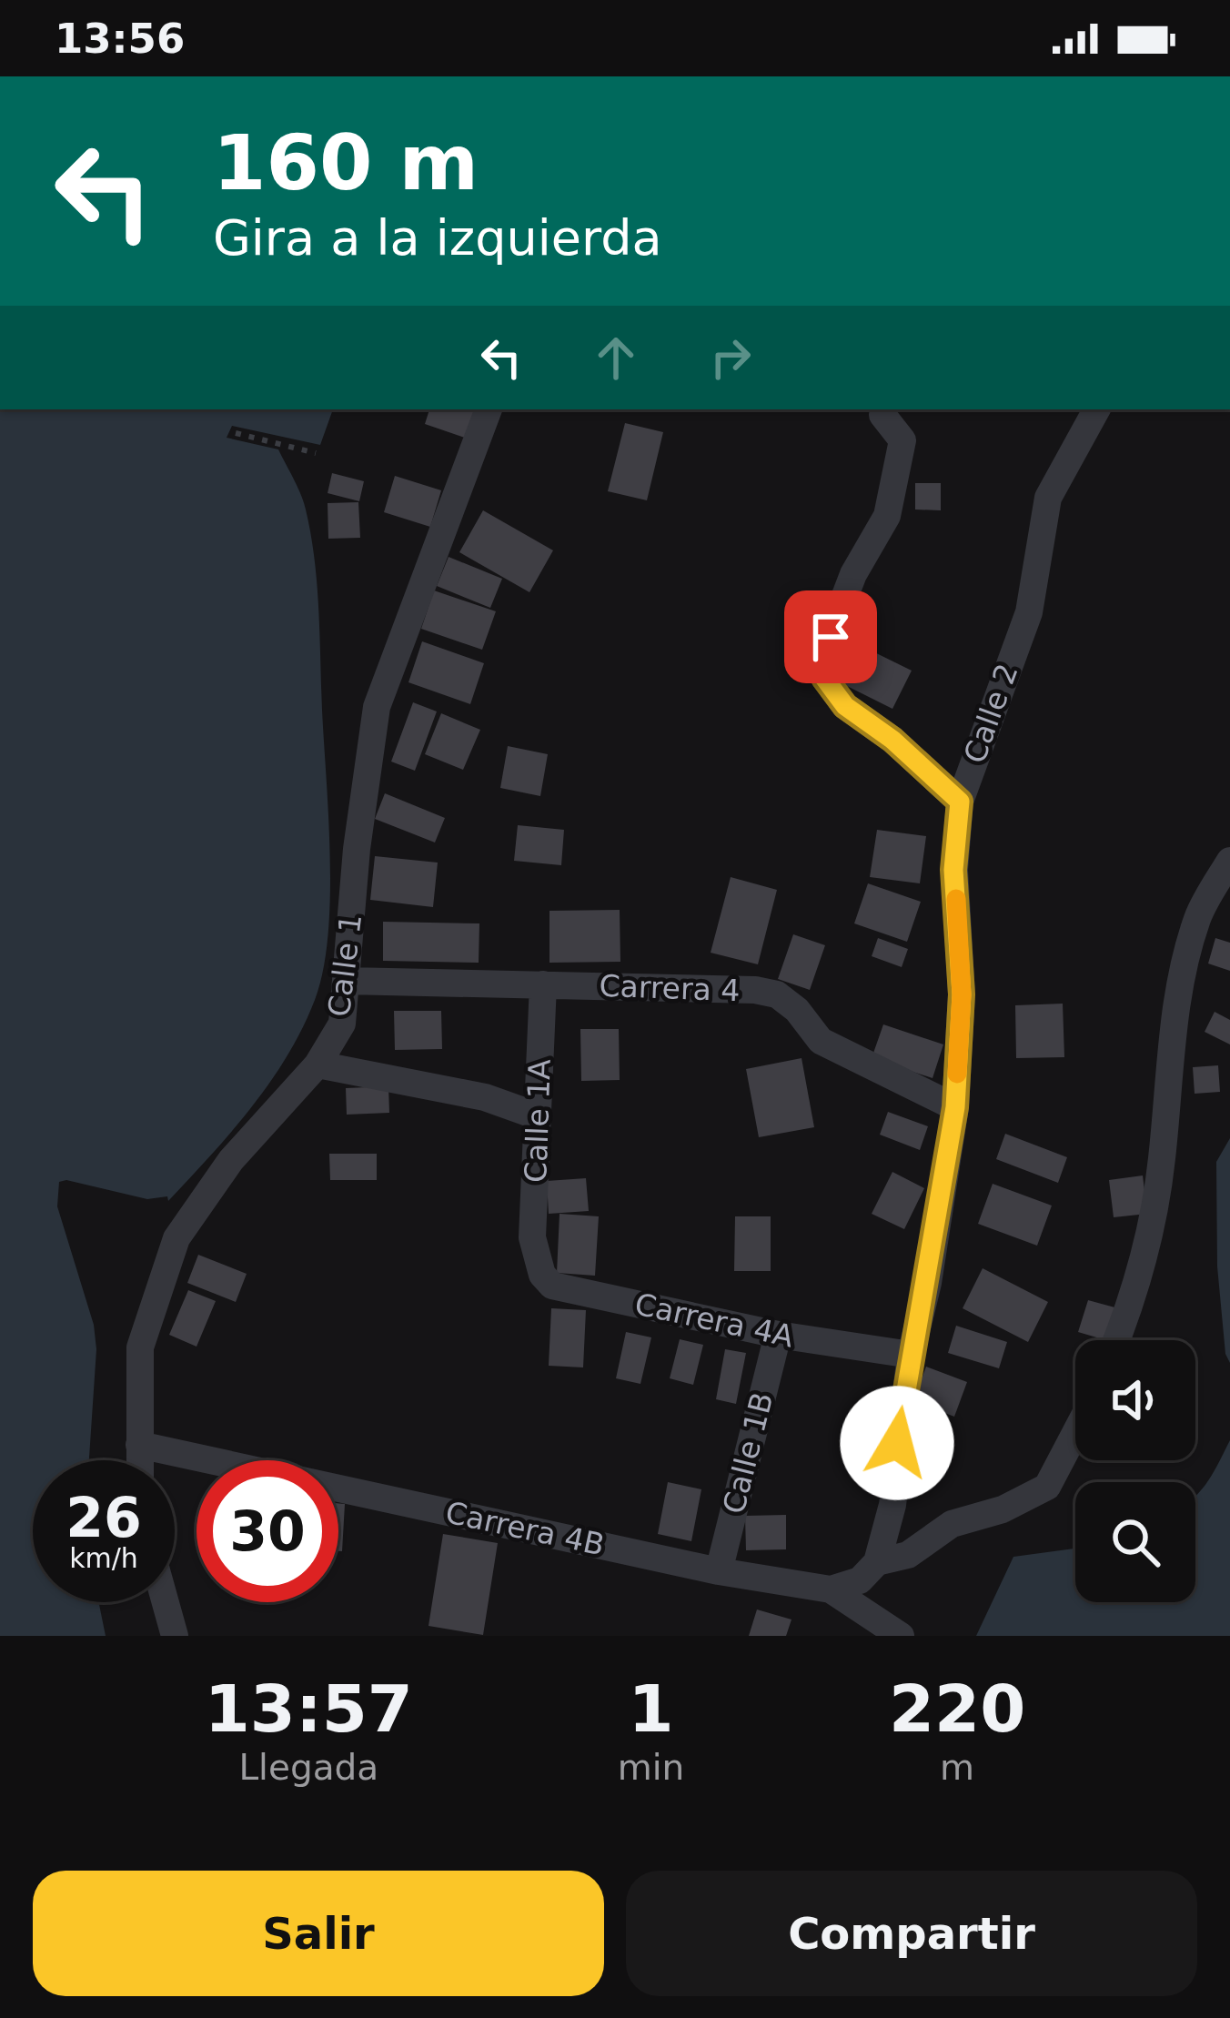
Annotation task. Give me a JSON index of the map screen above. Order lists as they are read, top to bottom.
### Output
{
  "streets": {
    "street": [
      "Calle 2",
      "Calle 1",
      "Carrera 4",
      "Calle 1A",
      "Carrera 4A",
      "Calle 1B",
      "Carrera 4B"
    ]
  },
  "crossings": [
    ["Calle 2", "Carrera 4"],
    ["Calle 2", "Carrera 4A"],
    ["Calle 1", "Carrera 4"],
    ["Calle 1", "Carrera 4B"],
    ["Carrera 4", "Calle 1A"],
    ["Calle 1A", "Carrera 4A"],
    ["Carrera 4A", "Calle 1B"],
    ["Calle 1B", "Carrera 4B"]
  ],
  "page": {
    "status": "13:56",
    "turn": ["160 m", "Gira a la izquierda"],
    "speed": "26 km/h",
    "limit": "30",
    "eta": [
      "13:57",
      "Llegada",
      "1",
      "min",
      "220",
      "m"
    ],
    "buttons": ["Salir", "Compartir"]
  }
}
